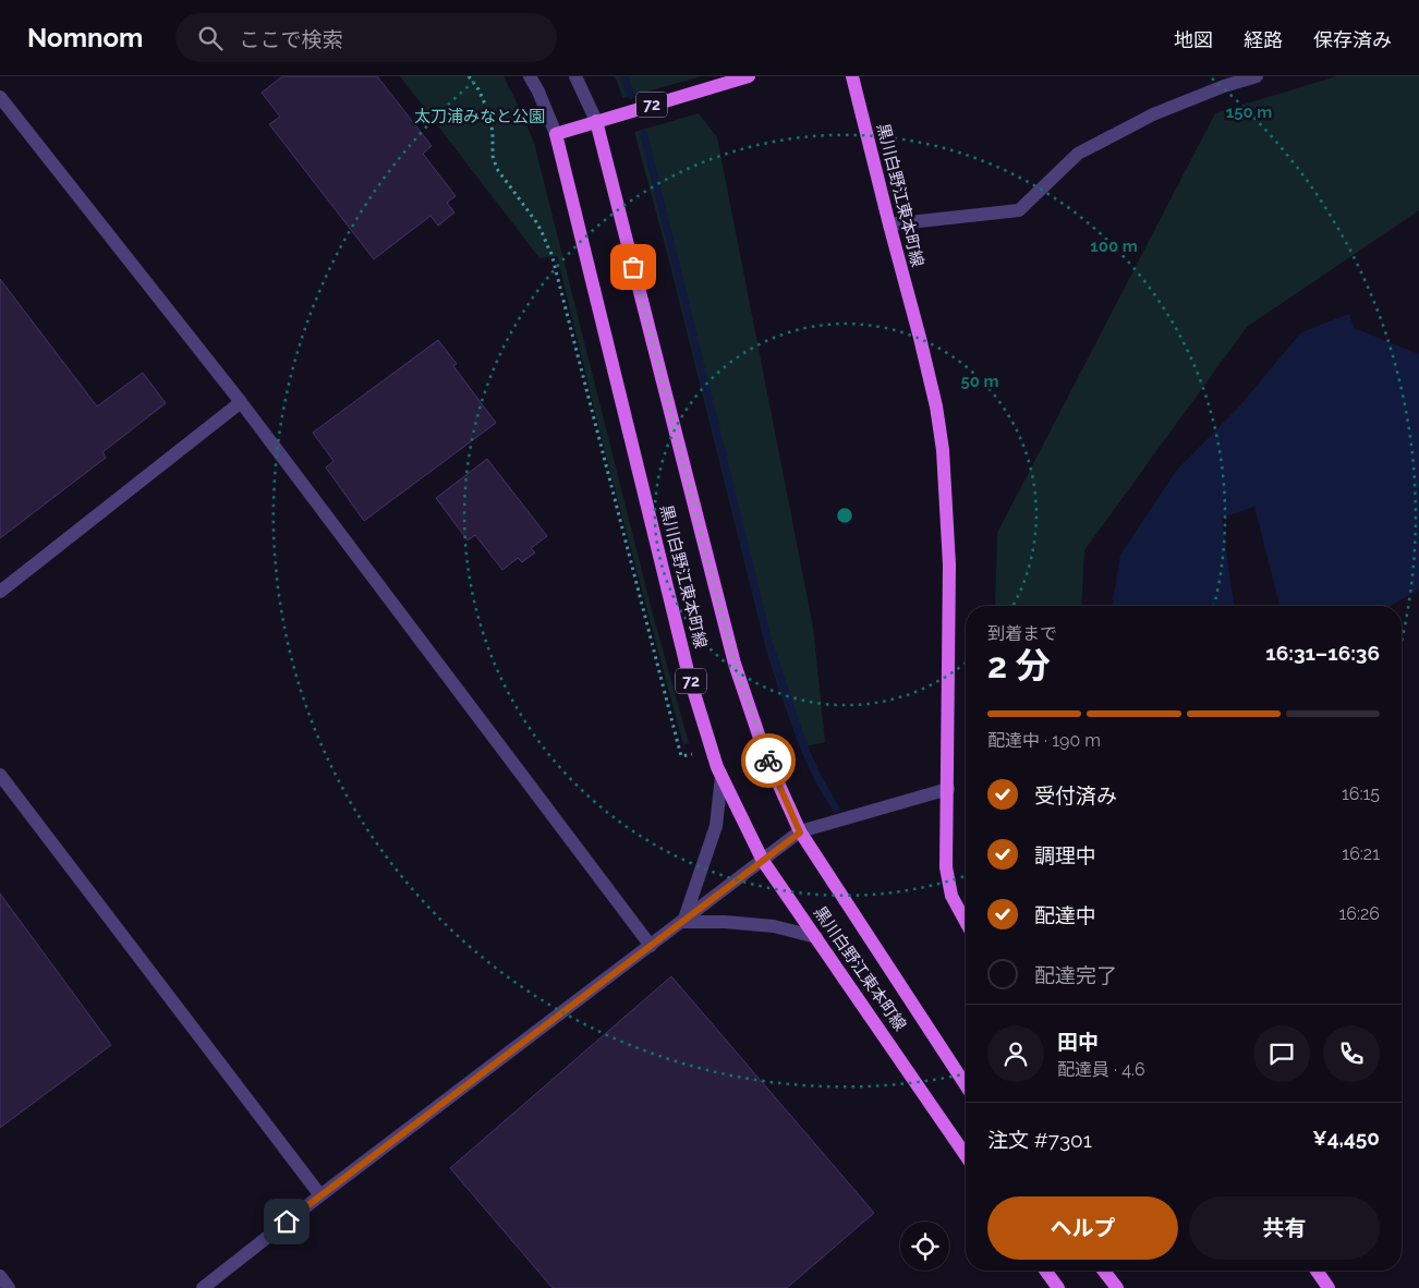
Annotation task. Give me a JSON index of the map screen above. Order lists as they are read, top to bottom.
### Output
{
  "streets": {
    "main road": ["72", "黒川白野江東本町線"]
  },
  "crossings": [
    ["72", "黒川白野江東本町線"]
  ],
  "parks": ["太刀浦みなと公園"],
  "page": {
    "header": "Nomnom",
    "search": "ここで検索",
    "nav": ["地図", "経路", "保存済み"],
    "heading": ["2 分", "到着まで", "16:31–16:36"],
    "panel": [
      "田中",
      "配達員 · 4.6",
      "注文 #7301",
      "¥4,450"
    ],
    "bar": "配達中 · 190 m",
    "list": [
      ["受付済み", "16:15"],
      ["調理中", "16:21"],
      ["配達中", "16:26"],
      "配達完了"
    ],
    "buttons": ["ヘルプ", "共有"]
  },
  "rings": ["150 m", "100 m", "50 m"]
}
